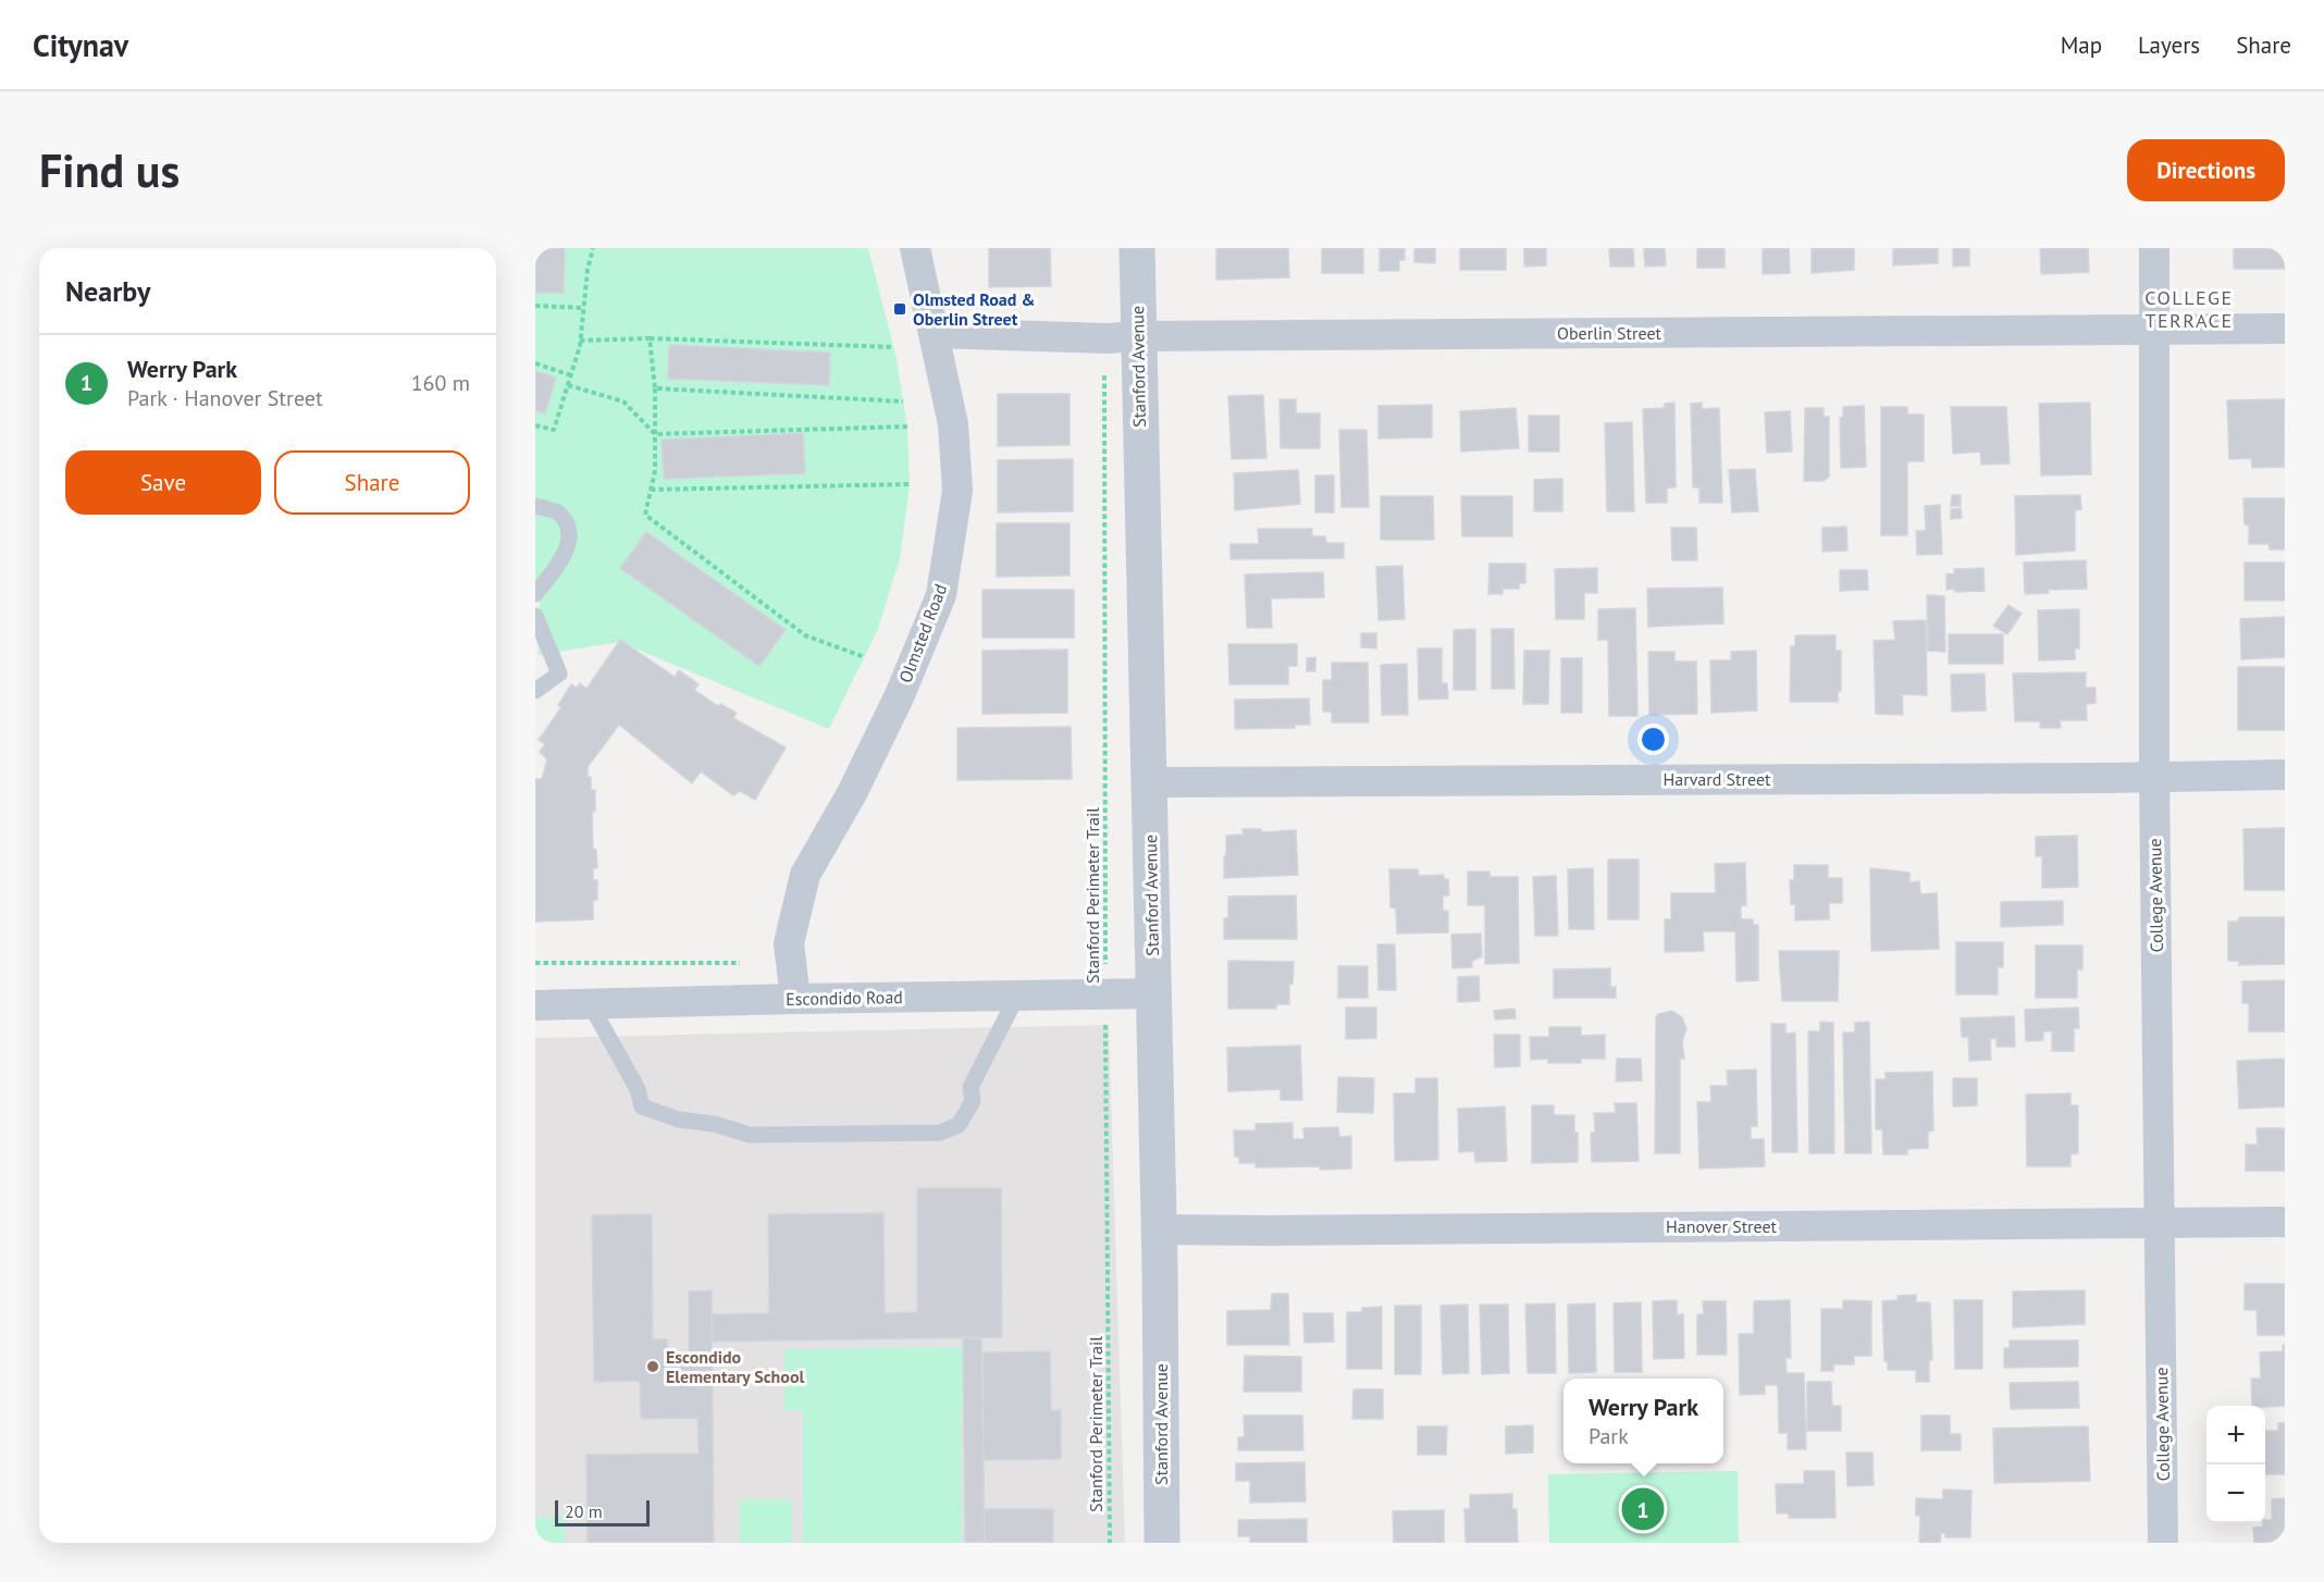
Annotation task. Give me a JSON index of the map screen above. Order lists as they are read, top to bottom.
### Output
{
  "streets": {
    "street": [
      "Oberlin Street",
      "Stanford Avenue",
      "Olmsted Road",
      "Harvard Street",
      "College Avenue",
      "Escondido Road",
      "Hanover Street"
    ],
    "path": ["Stanford Perimeter Trail"]
  },
  "crossings": [
    ["Oberlin Street", "Stanford Avenue"],
    ["Oberlin Street", "Olmsted Road"],
    ["Oberlin Street", "Stanford Perimeter Trail"],
    ["Oberlin Street", "College Avenue"],
    ["Stanford Avenue", "Harvard Street"],
    ["Stanford Avenue", "Stanford Perimeter Trail"],
    ["Stanford Avenue", "Escondido Road"],
    ["Stanford Avenue", "Hanover Street"],
    ["Olmsted Road", "Escondido Road"],
    ["Harvard Street", "College Avenue"],
    ["Stanford Perimeter Trail", "Escondido Road"],
    ["College Avenue", "Hanover Street"]
  ],
  "districts": ["COLLEGE TERRACE"],
  "places": {
    "transit": ["Olmsted Road & Oberlin Street"],
    "other": ["Escondido Elementary School"]
  },
  "scale_bar": "20 m",
  "page": {
    "header": "Citynav",
    "nav": ["Map", "Layers", "Share"],
    "buttons": [
      "Directions",
      ["Save", "Share"]
    ],
    "title": "Find us",
    "heading": "Nearby",
    "list": [
      {
        "mark": "1",
        "name": "Werry Park",
        "note": "Park · Hanover Street",
        "value": "160 m"
      }
    ],
    "popup": ["Werry Park", "Park"],
    "map_buttons": ["+", "−"],
    "pins": "1",
    "scale": "20 m"
  }
}
